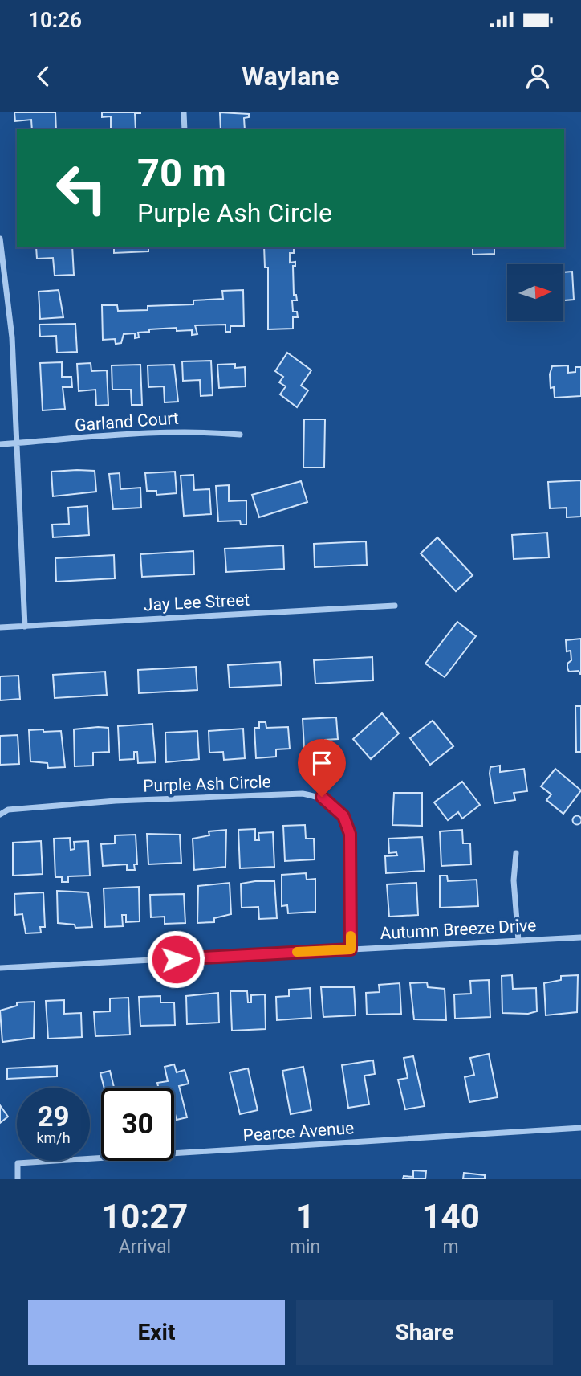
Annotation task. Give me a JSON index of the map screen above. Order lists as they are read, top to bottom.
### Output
{
  "streets": {
    "street": [
      "Garland Court",
      "Jay Lee Street",
      "Purple Ash Circle",
      "Autumn Breeze Drive",
      "Pearce Avenue"
    ]
  },
  "crossings": [
    ["Purple Ash Circle", "Autumn Breeze Drive"]
  ],
  "north": "right",
  "page": {
    "status": "10:26",
    "header": "Waylane",
    "turn": ["70 m", "Purple Ash Circle"],
    "speed": "29 km/h",
    "limit": "30",
    "eta": [
      "10:27",
      "Arrival",
      "1",
      "min",
      "140",
      "m"
    ],
    "buttons": ["Exit", "Share"]
  }
}
